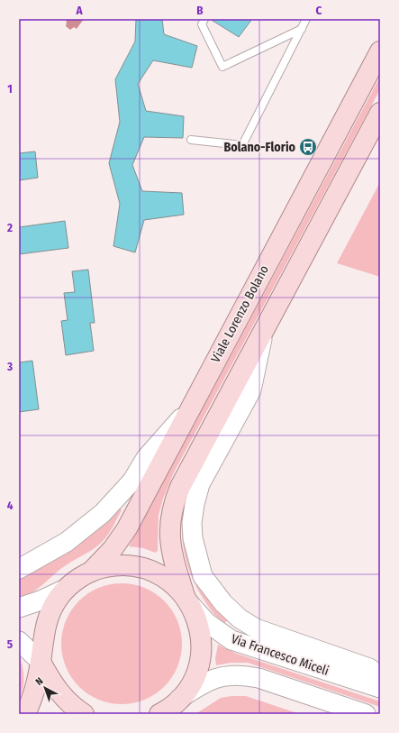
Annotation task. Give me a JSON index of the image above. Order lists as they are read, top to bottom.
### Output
{
  "streets": {
    "main road": ["Viale Lorenzo Bolano", "Via Francesco Miceli"]
  },
  "places": {
    "bus stop": ["Bolano-Florio"]
  },
  "north": "top left",
  "grid": {
    "columns": ["A", "B", "C"],
    "rows": [
      "1",
      "2",
      "3",
      "4",
      "5"
    ]
  }
}
